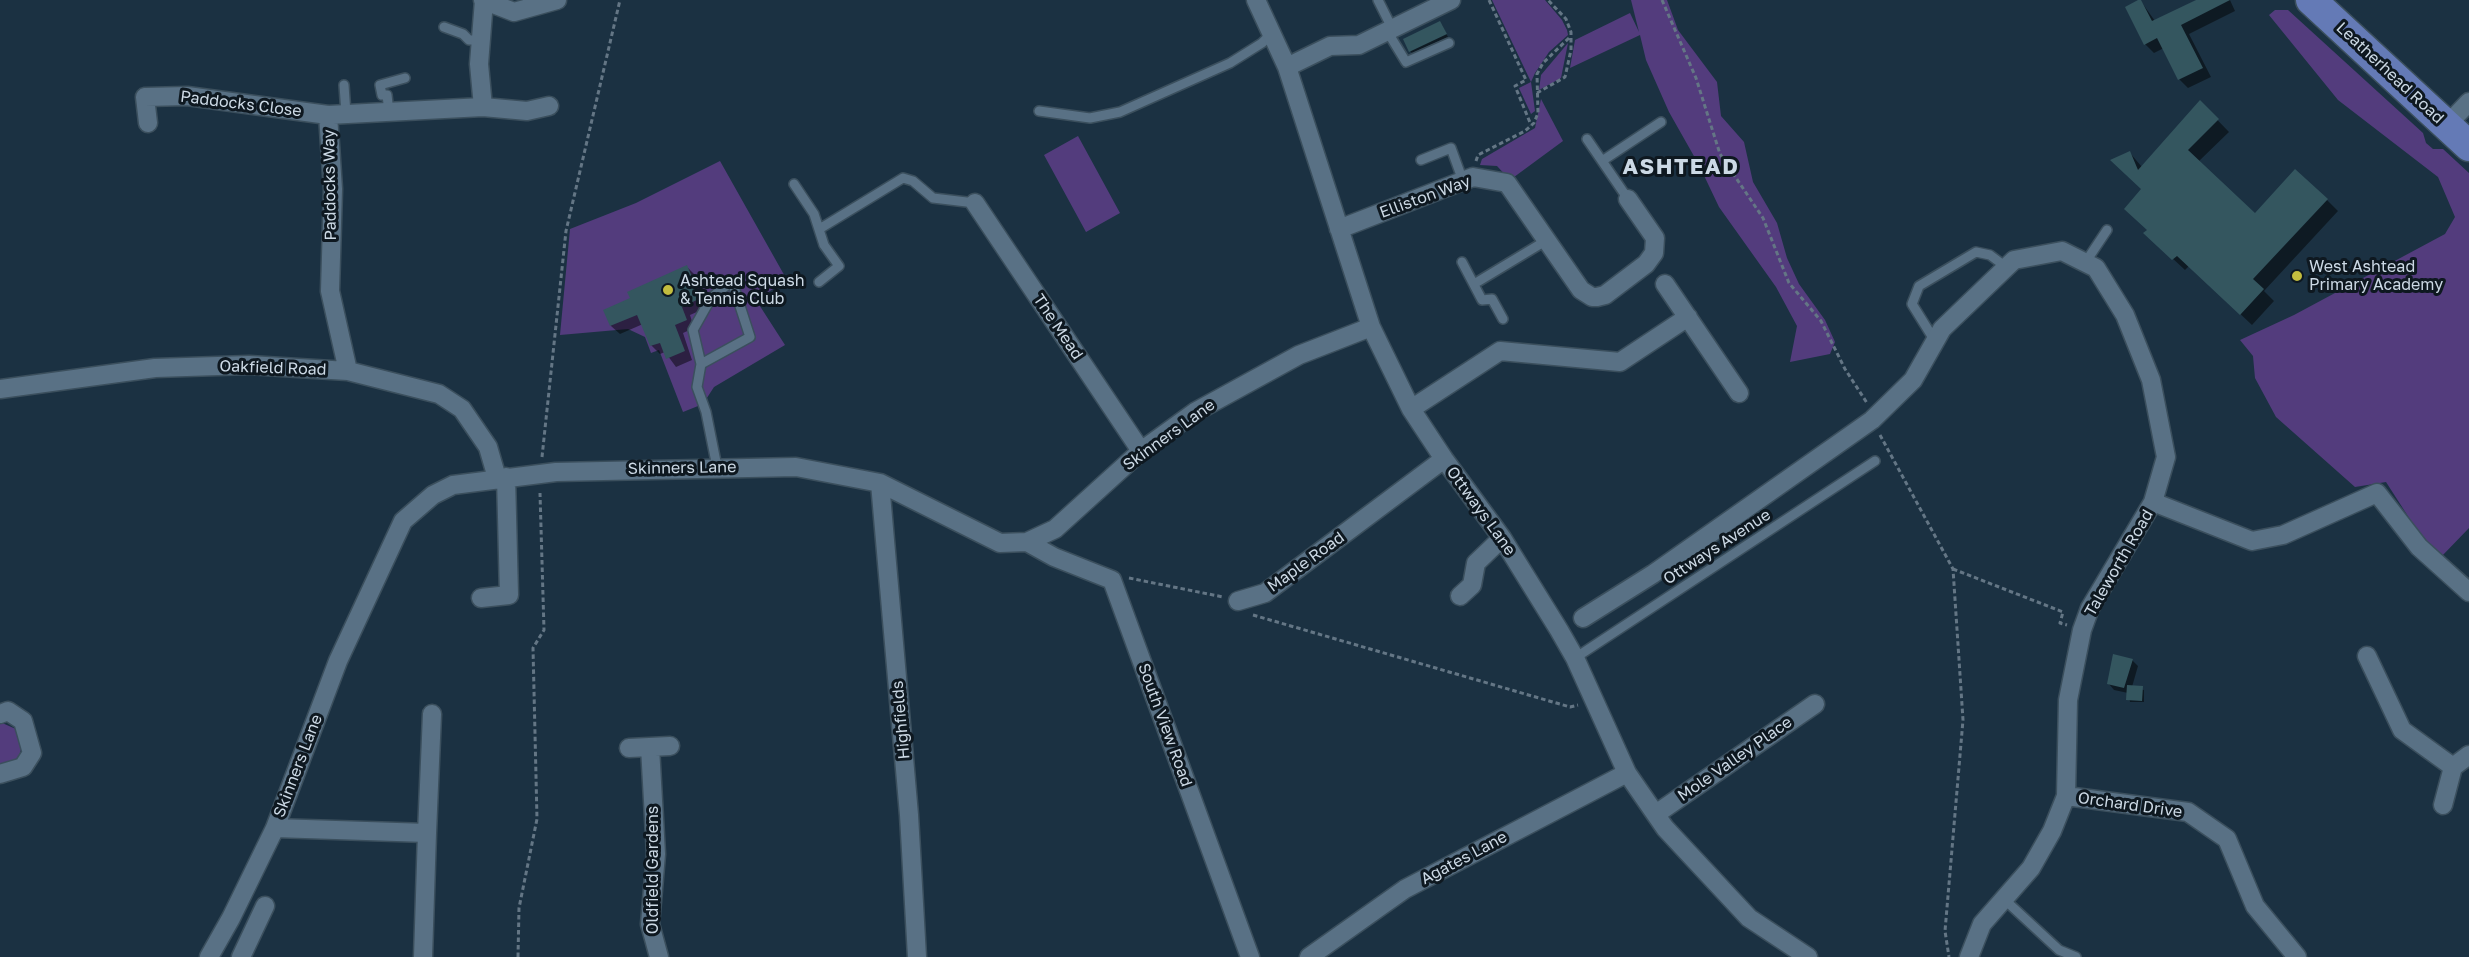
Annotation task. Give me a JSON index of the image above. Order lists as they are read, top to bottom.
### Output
{
  "streets": {
    "highway": ["Leatherhead Road"],
    "street": [
      "Paddocks Close",
      "Paddocks Way",
      "Elliston Way",
      "The Mead",
      "Oakfield Road",
      "Skinners Lane",
      "Ottways Lane",
      "Maple Road",
      "Taleworth Road",
      "Highfields",
      "South View Road",
      "Mole Valley Place",
      "Orchard Drive",
      "Agates Lane",
      "Oldfield Gardens"
    ],
    "lane": ["Ottways Avenue"]
  },
  "crossings": [
    ["Paddocks Close", "Paddocks Way"],
    ["Paddocks Way", "Oakfield Road"],
    ["Elliston Way", "Ottways Lane"],
    ["The Mead", "Skinners Lane"],
    ["Oakfield Road", "Skinners Lane"],
    ["Skinners Lane", "Ottways Lane"],
    ["Skinners Lane", "Highfields"],
    ["Ottways Lane", "Ottways Avenue"],
    ["Ottways Lane", "Maple Road"],
    ["Ottways Lane", "Mole Valley Place"],
    ["Ottways Lane", "Agates Lane"],
    ["Taleworth Road", "Orchard Drive"]
  ],
  "districts": ["ASHTEAD"],
  "places": ["West Ashtead Primary Academy", "Ashtead Squash & Tennis Club"]
}
